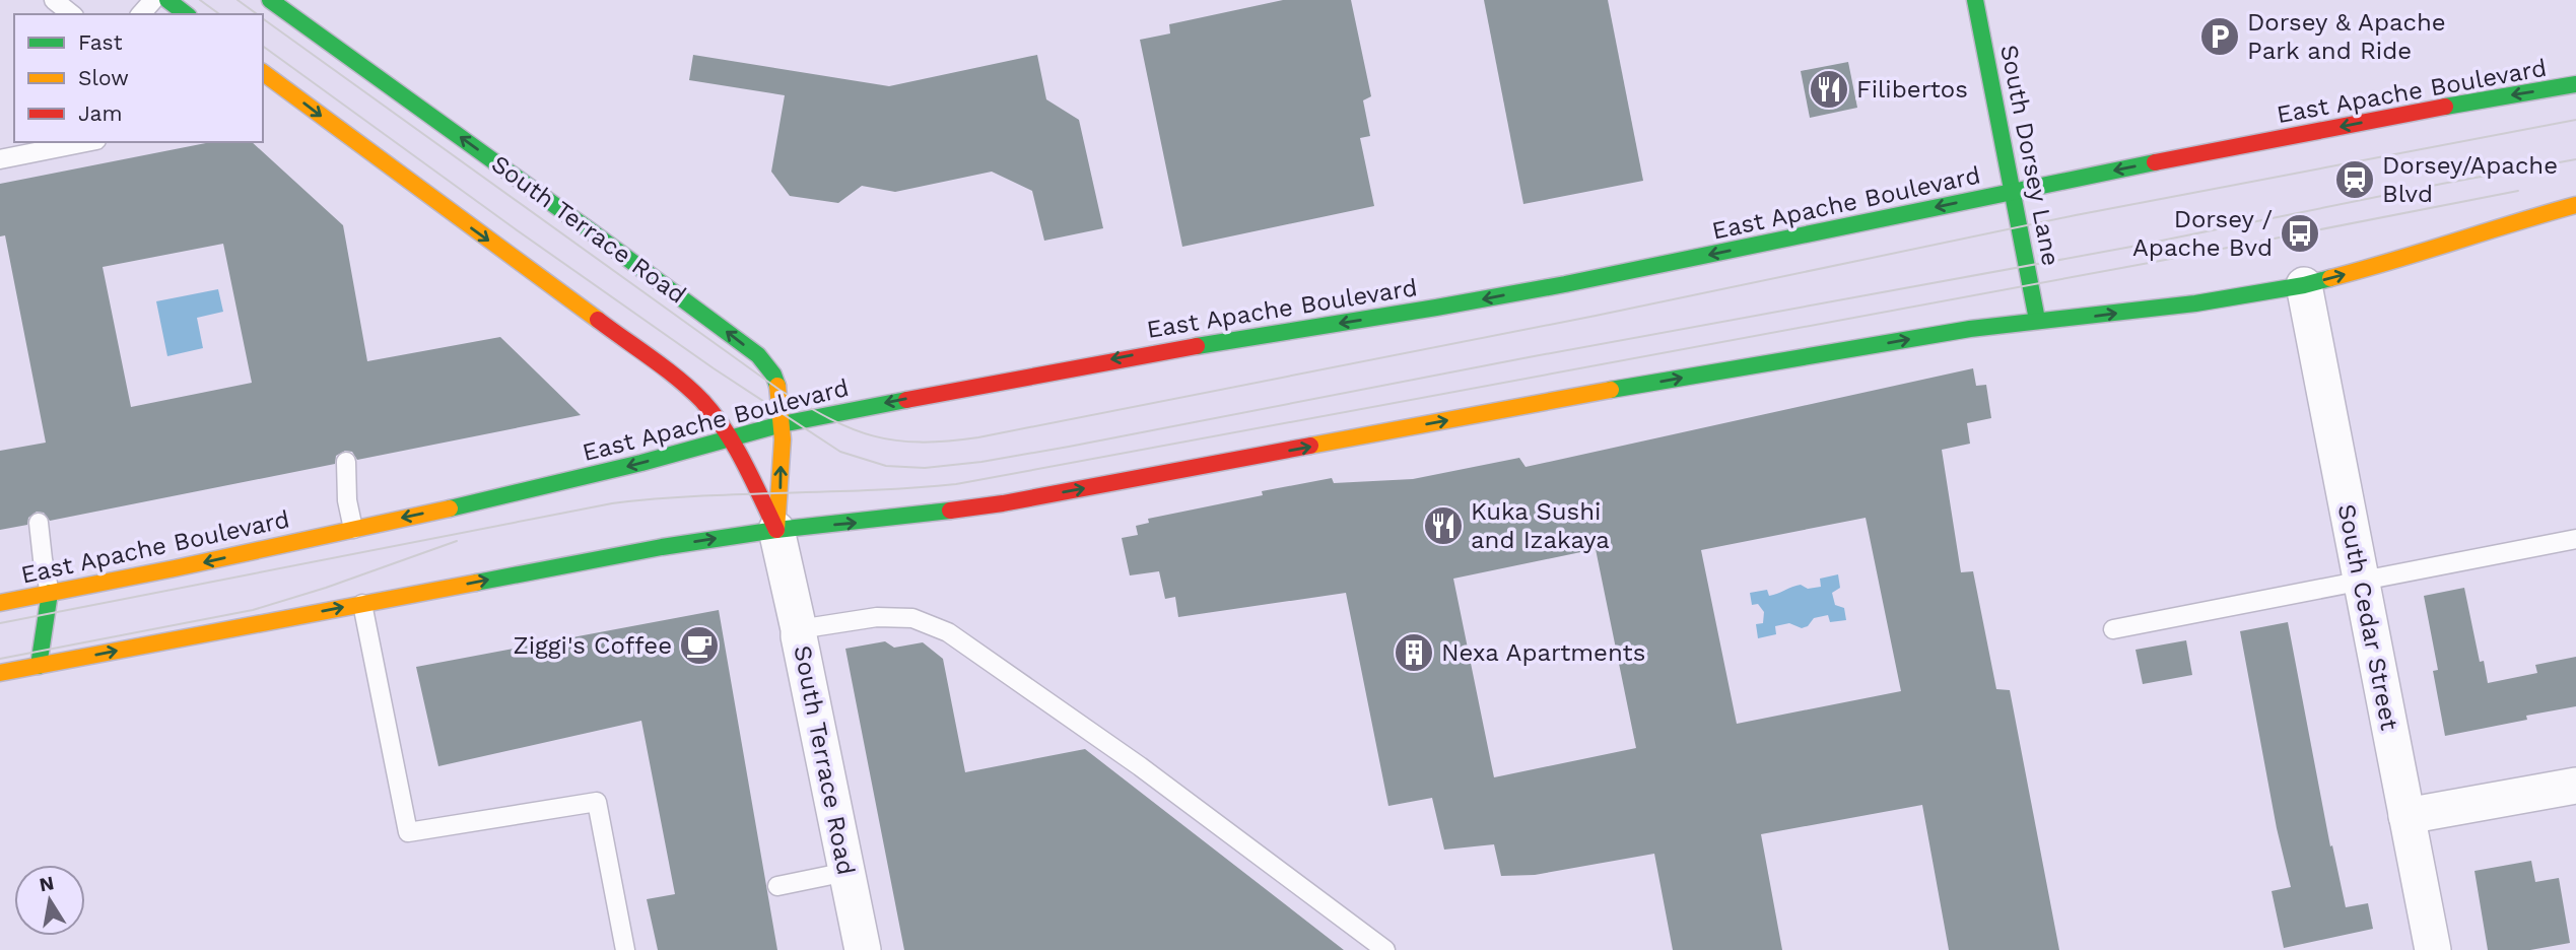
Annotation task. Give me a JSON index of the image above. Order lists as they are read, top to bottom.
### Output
{
  "streets": {
    "main road": ["East Apache Boulevard", "South Dorsey Lane", "South Terrace Road"],
    "street": ["South Cedar Street"]
  },
  "crossings": [
    ["East Apache Boulevard", "South Dorsey Lane"],
    ["East Apache Boulevard", "South Terrace Road"]
  ],
  "places": {
    "parking": ["Dorsey & Apache Park and Ride"],
    "restaurant": ["Filibertos", "Kuka Sushi and Izakaya"],
    "station": ["Dorsey/Apache Blvd"],
    "bus stop": ["Dorsey / Apache Bvd"],
    "cafe": ["Ziggi's Coffee"],
    "building": ["Nexa Apartments"]
  },
  "legend": ["Fast", "Slow", "Jam"],
  "north": "top"
}
